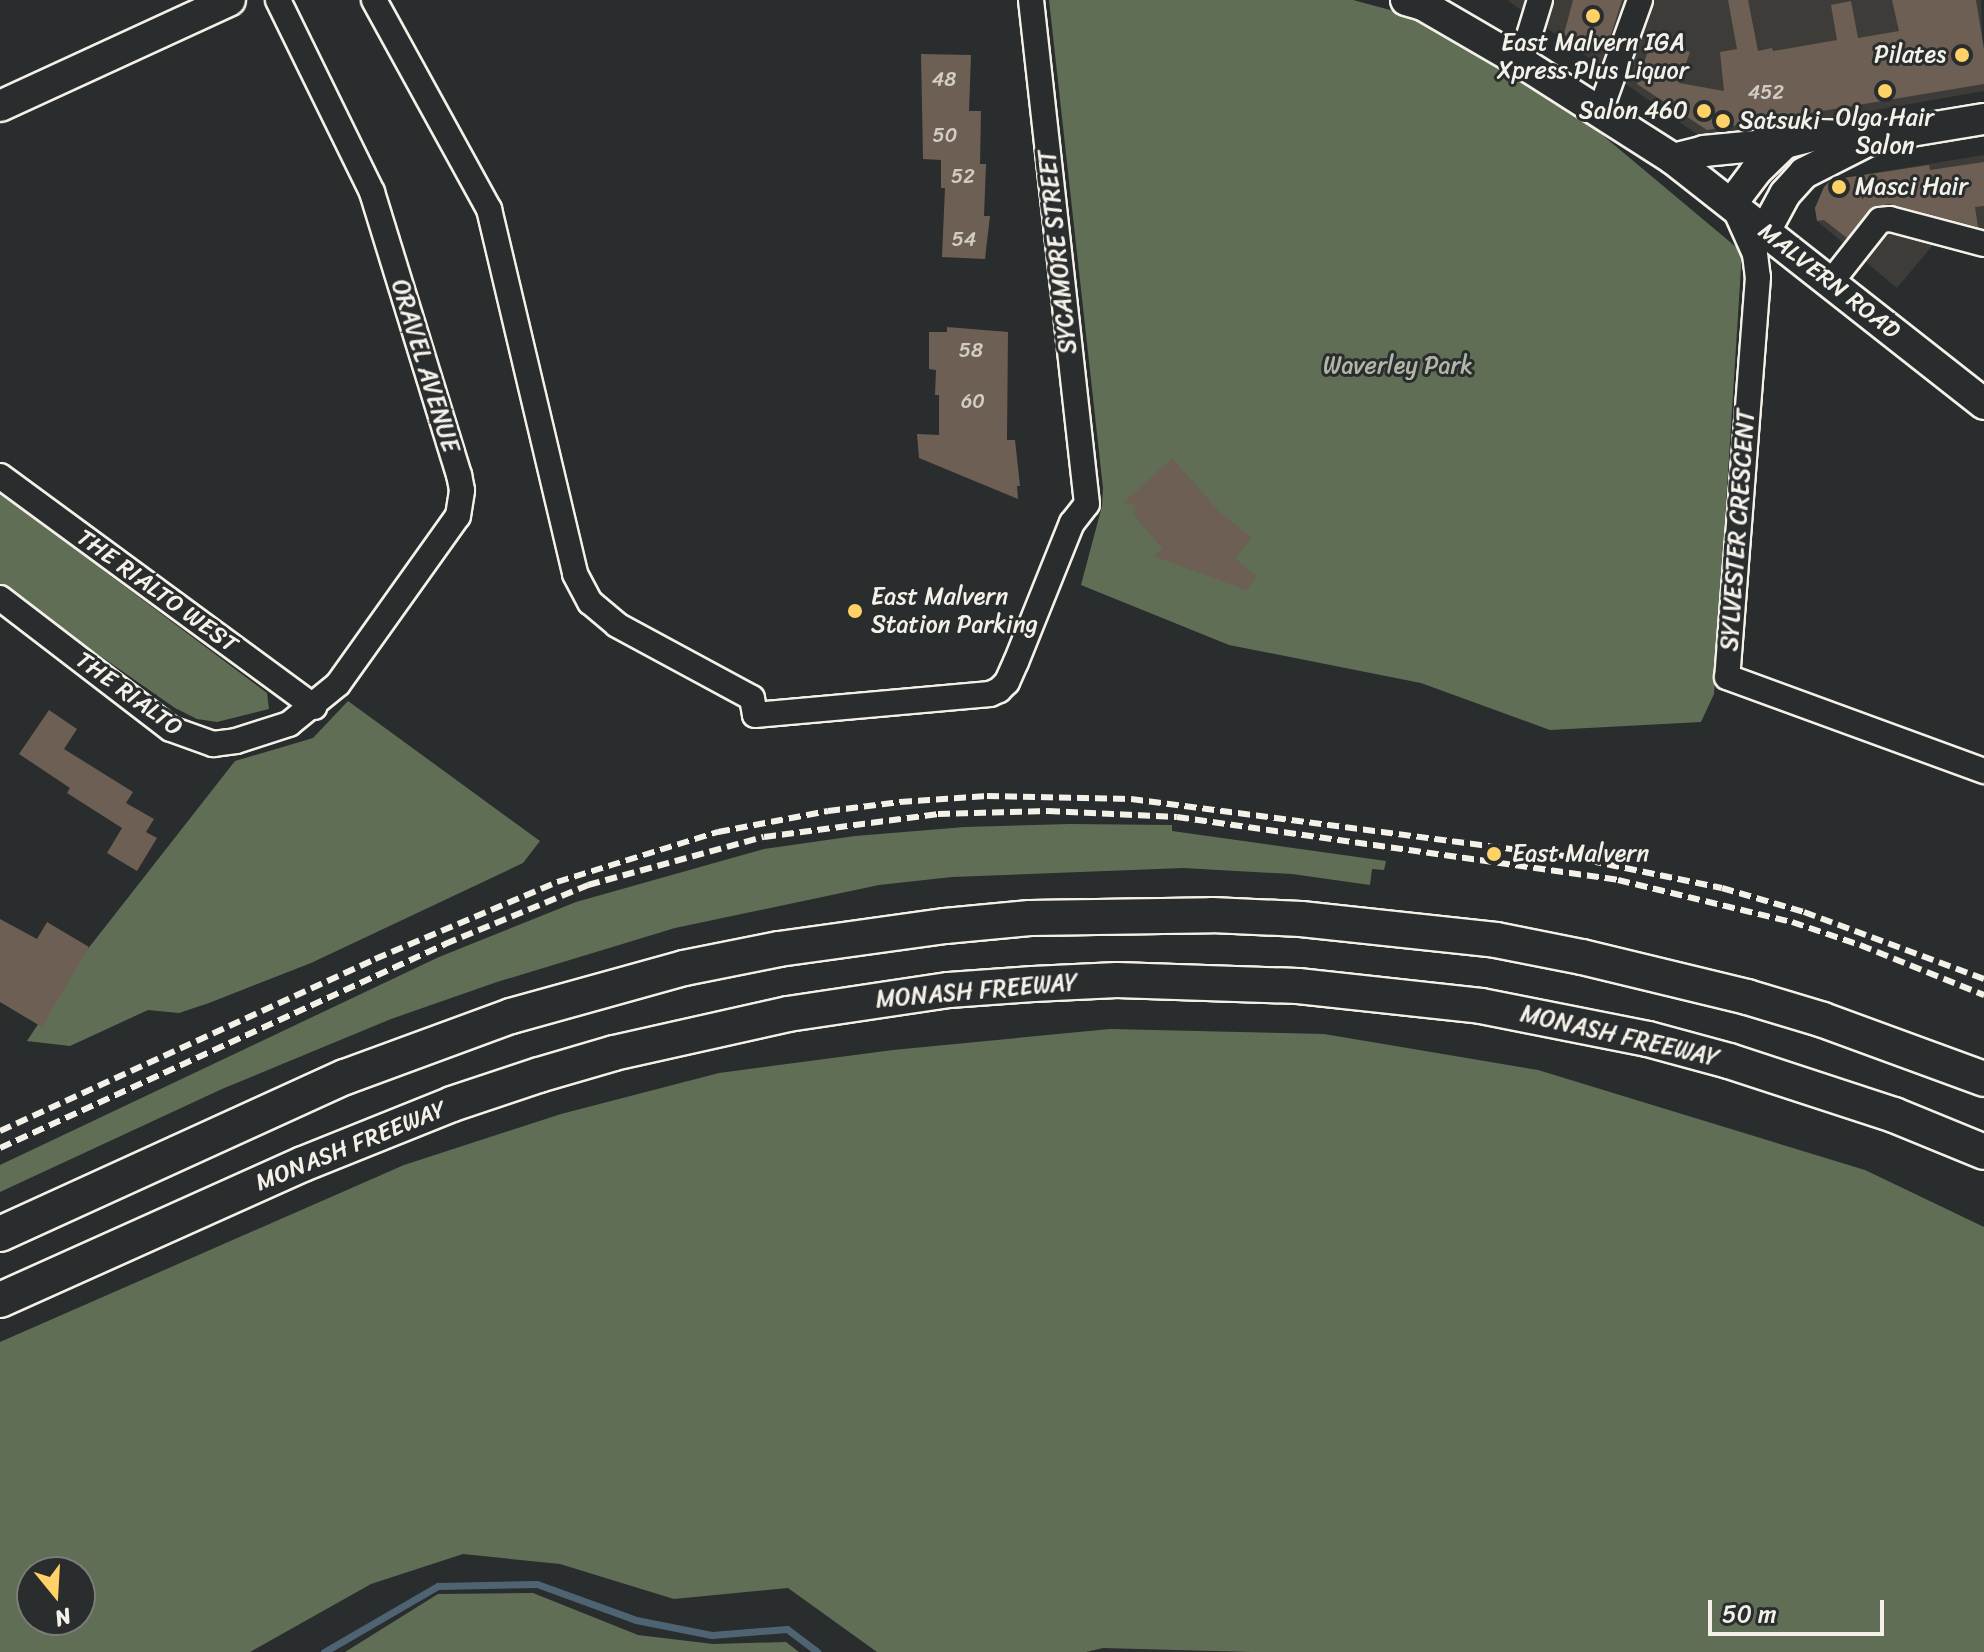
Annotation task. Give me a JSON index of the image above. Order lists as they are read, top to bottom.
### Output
{
  "streets": {
    "highway": ["MONASH FREEWAY"],
    "main road": ["MALVERN ROAD"],
    "street": [
      "SYCAMORE STREET",
      "ORAVEL AVENUE",
      "SYLVESTER CRESCENT",
      "THE RIALTO WEST",
      "THE RIALTO"
    ]
  },
  "crossings": [
    ["MALVERN ROAD", "SYLVESTER CRESCENT"],
    ["ORAVEL AVENUE", "THE RIALTO WEST"],
    ["ORAVEL AVENUE", "THE RIALTO"],
    ["THE RIALTO WEST", "THE RIALTO"]
  ],
  "parks": ["Waverley Park"],
  "places": [
    "East Malvern IGA Xpress Plus Liquor",
    "Pilates",
    "Olga Hair Salon",
    "Salon 460",
    "Satsuki",
    "Masci Hair",
    "East Malvern Station Parking",
    "East Malvern"
  ],
  "house_numbers": [
    "48",
    "452",
    "50",
    "52",
    "54",
    "58",
    "60"
  ],
  "scale_bar": "50 m",
  "north": "bottom"
}
